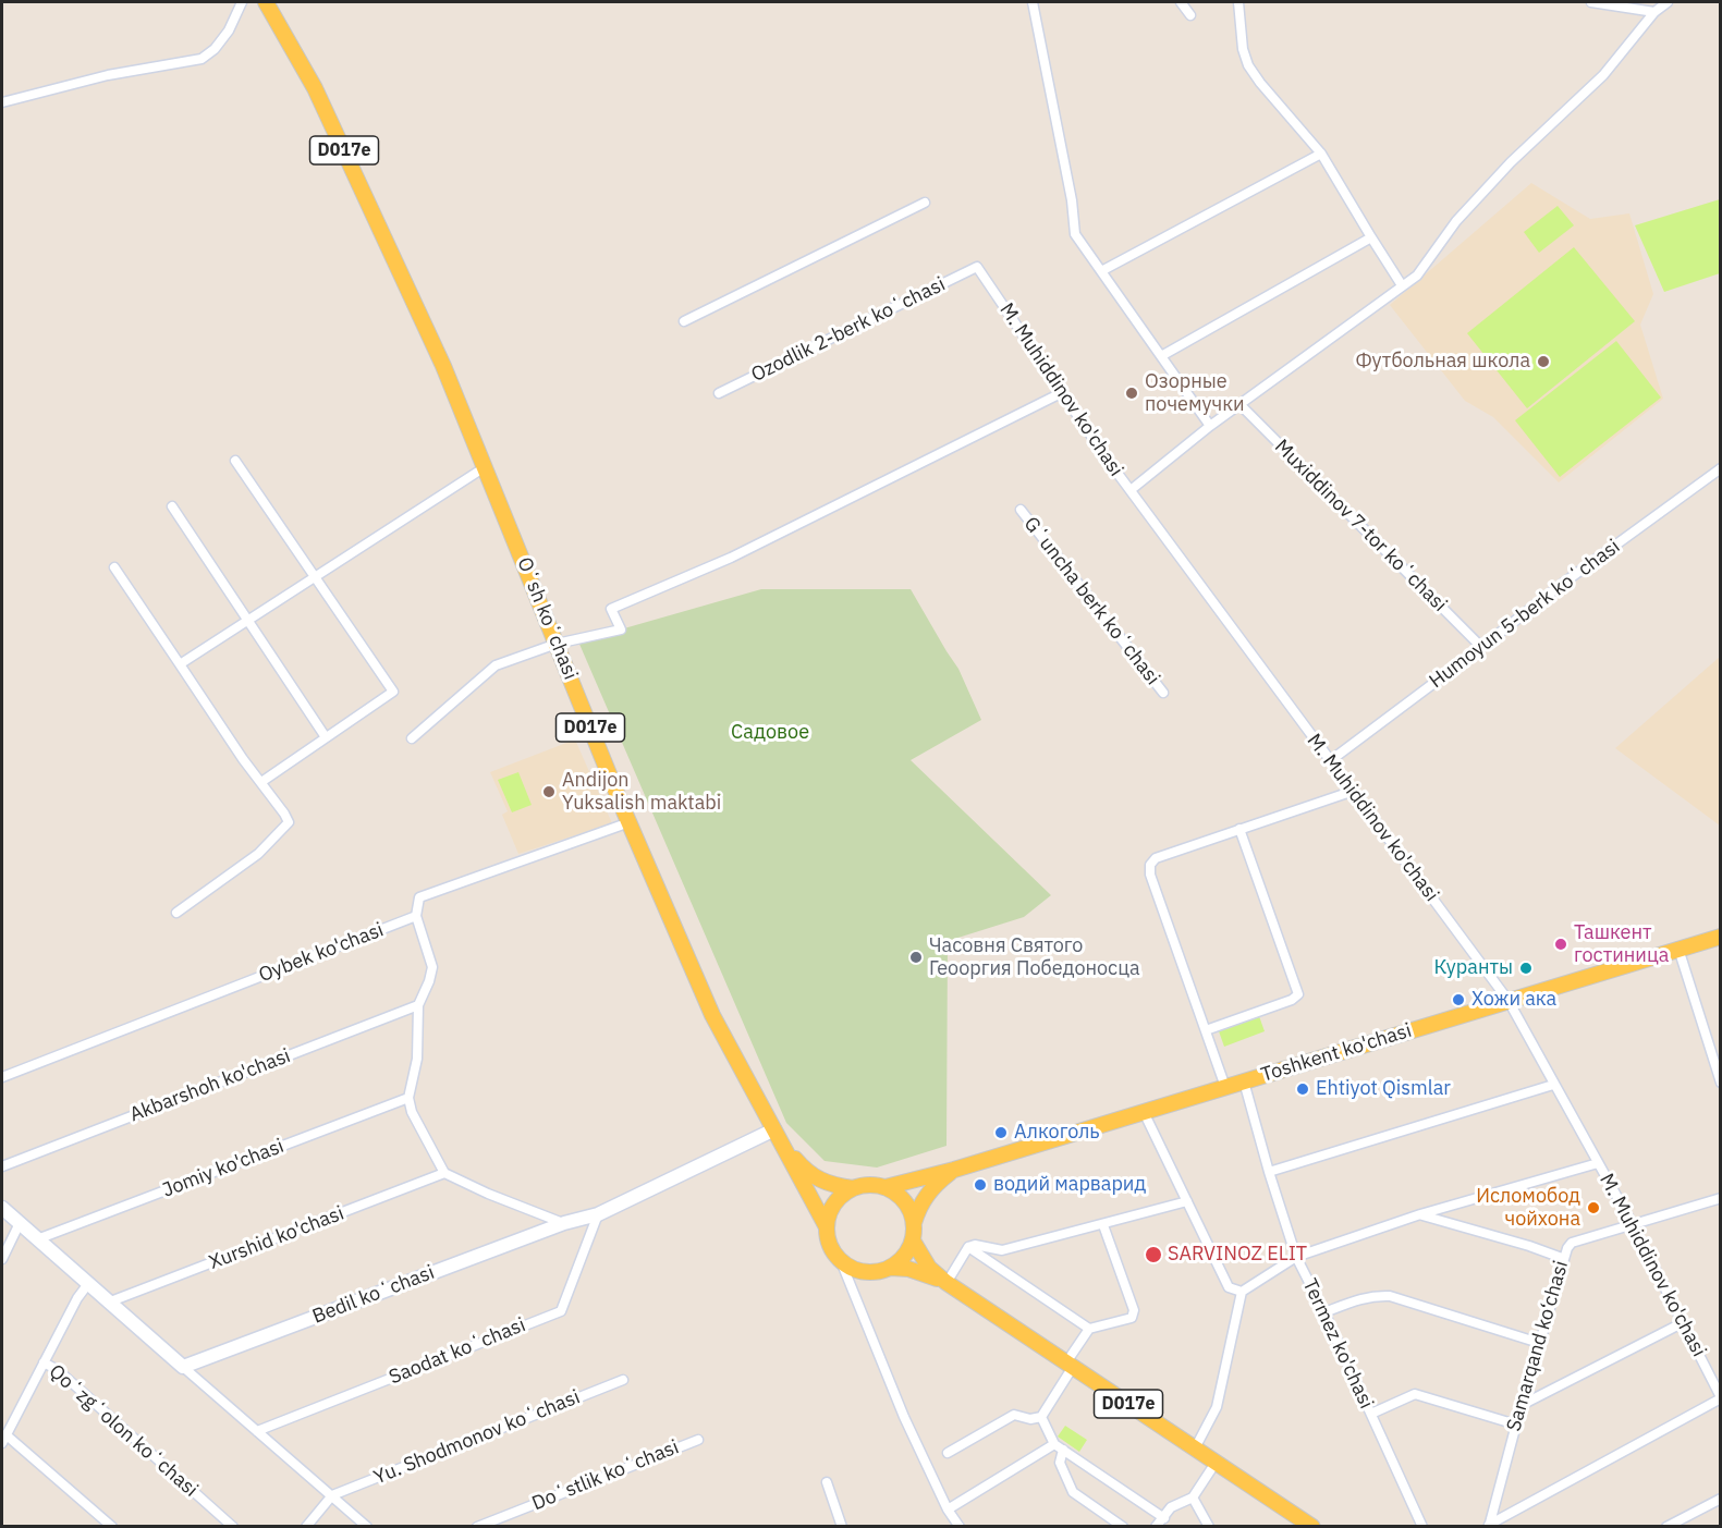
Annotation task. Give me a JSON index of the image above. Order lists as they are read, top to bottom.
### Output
{
  "streets": {
    "main road": ["D017e", "Oʻsh koʻchasi", "Toshkent ko'chasi"],
    "street": [
      "Ozodlik 2-berk koʻchasi",
      "M. Muhiddinov ko'chasi",
      "Muxiddinov 7-tor koʻchasi",
      "Gʻuncha berk koʻchasi",
      "Humoyun 5-berk koʻchasi",
      "Oybek ko'chasi",
      "Akbarshoh ko'chasi",
      "Jomiy ko'chasi",
      "Xurshid ko'chasi",
      "Bedil koʻchasi",
      "Termez ko'chasi",
      "Samarqand ko‘chasi",
      "Saodat koʻchasi",
      "Qoʻzgʻolon koʻchasi",
      "Yu. Shodmonov koʻchasi",
      "Doʻstlik koʻchasi"
    ]
  },
  "crossings": [
    ["D017e", "Oʻsh koʻchasi"],
    ["D017e", "Toshkent ko'chasi"],
    ["Ozodlik 2-berk koʻchasi", "M. Muhiddinov ko'chasi"],
    ["M. Muhiddinov ko'chasi", "Humoyun 5-berk koʻchasi"],
    ["M. Muhiddinov ko'chasi", "Toshkent ko'chasi"],
    ["M. Muhiddinov ko'chasi", "Samarqand ko‘chasi"],
    ["Muxiddinov 7-tor koʻchasi", "Humoyun 5-berk koʻchasi"],
    ["Oʻsh koʻchasi", "Bedil koʻchasi"],
    ["Toshkent ko'chasi", "Termez ko'chasi"],
    ["Bedil koʻchasi", "Saodat koʻchasi"]
  ],
  "parks": ["Садовое"],
  "places": [
    "Футбольная школа",
    "Озорные почемучки",
    "Andijon Yuksalish maktabi",
    "Ташкент гостиница",
    "Часовня Святого Геооргия Победоносца",
    "Куранты",
    "Хожи ака",
    "Ehtiyot Qismlar",
    "Алкоголь",
    "водий марварид",
    "Исломобод чойхона",
    "SARVINOZ ELIT"
  ]
}
